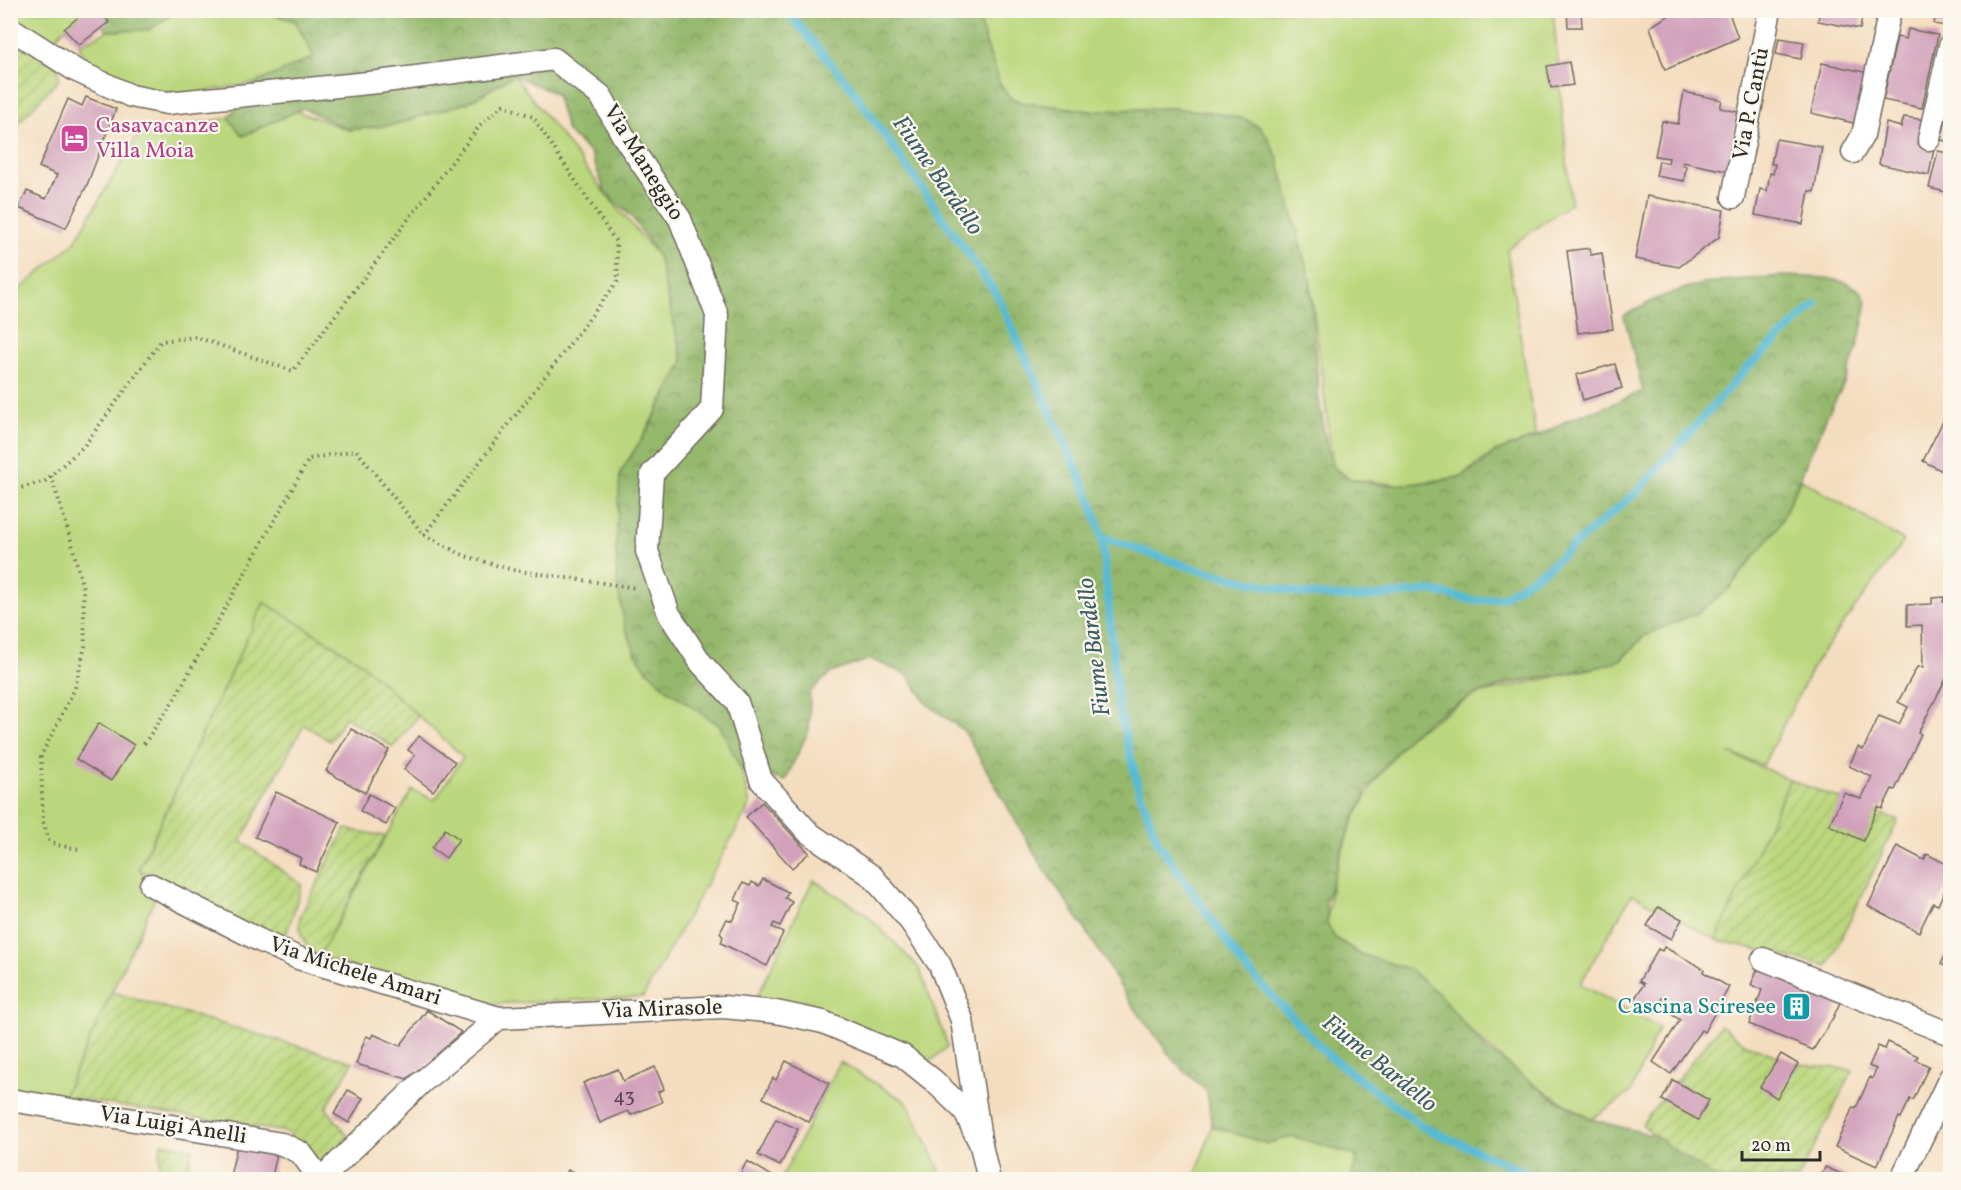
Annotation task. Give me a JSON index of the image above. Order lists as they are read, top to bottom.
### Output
{
  "streets": {
    "street": [
      "Via P. Cantù",
      "Via Maneggio",
      "Via Michele Amari",
      "Via Mirasole",
      "Via Luigi Anelli"
    ]
  },
  "crossings": [
    ["Via Maneggio", "Via Mirasole"],
    ["Via Michele Amari", "Via Mirasole"]
  ],
  "water": ["Fiume Bardello"],
  "places": {
    "hotel": ["Casavacanze Villa Moia"],
    "building": ["Cascina Sciresee"]
  },
  "house_numbers": ["43"],
  "scale_bar": "20 m"
}
